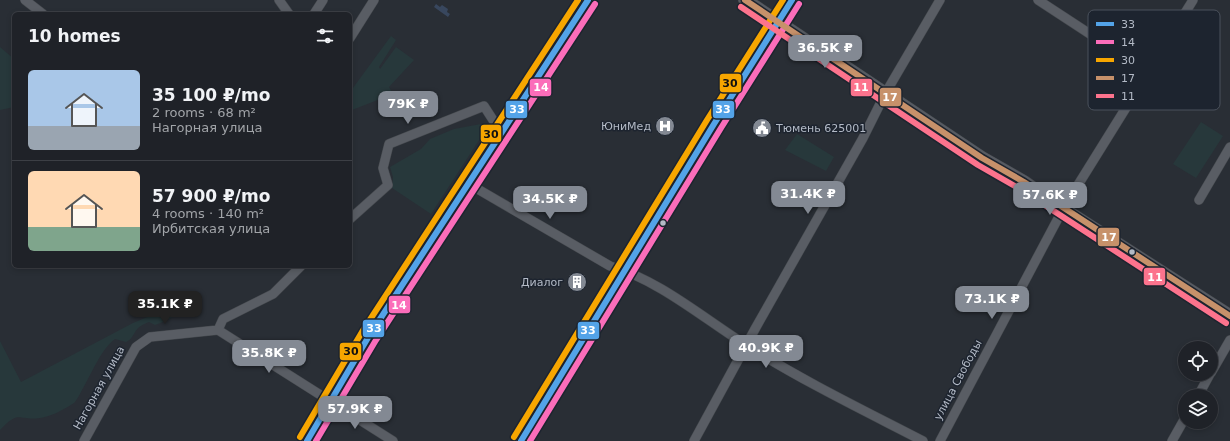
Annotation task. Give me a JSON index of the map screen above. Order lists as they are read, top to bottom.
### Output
{
  "streets": {
    "street": ["улица Свободы", "Нагорная улица"]
  },
  "places": {
    "hospital": ["ЮниМед"],
    "public building": ["Тюмень 625001"],
    "building": ["Диалог"]
  },
  "lines": [
    "transit line 33",
    "transit line 30",
    "transit line 17",
    "transit line 14",
    "transit line 11"
  ],
  "legend": [
    "33",
    "14",
    "30",
    "17",
    "11"
  ],
  "page": {
    "heading": "10 homes",
    "price": [
      "36.5K ₽",
      "79K ₽",
      "31.4K ₽",
      "57.6K ₽",
      "34.5K ₽",
      "73.1K ₽",
      "35.1K ₽",
      "40.9K ₽",
      "35.8K ₽",
      "57.9K ₽"
    ],
    "list": [
      {
        "name": "35 100 ₽/mo",
        "note": "2 rooms · 68 m² · Нагорная улица"
      },
      {
        "name": "57 900 ₽/mo",
        "note": "4 rooms · 140 m² · Ирбитская улица"
      }
    ]
  }
}
